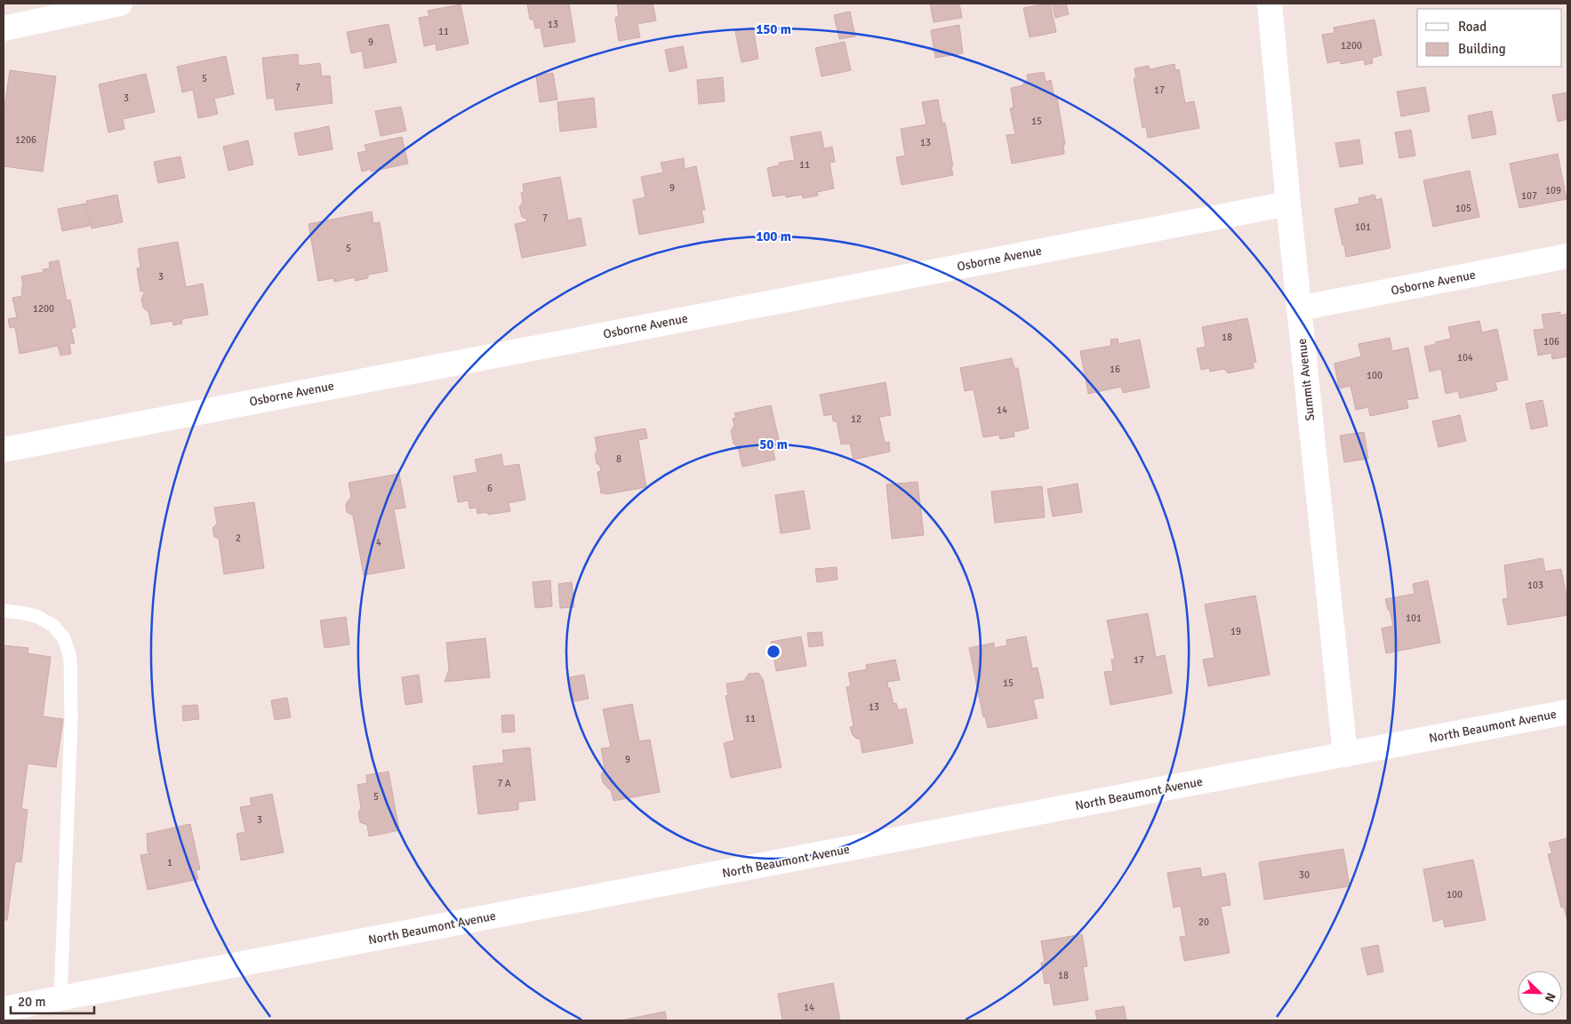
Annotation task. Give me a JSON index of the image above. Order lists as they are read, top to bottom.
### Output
{
  "streets": {
    "street": ["Osborne Avenue", "Summit Avenue", "North Beaumont Avenue"]
  },
  "crossings": [
    ["Osborne Avenue", "Summit Avenue"],
    ["Summit Avenue", "North Beaumont Avenue"]
  ],
  "house_numbers": [
    "13",
    "11",
    "9",
    "1200",
    "5",
    "7",
    "17",
    "3",
    "15",
    "1206",
    "13",
    "11",
    "9",
    "109",
    "107",
    "105",
    "7",
    "101",
    "5",
    "3",
    "1200",
    "18",
    "106",
    "104",
    "16",
    "100",
    "14",
    "12",
    "8",
    "6",
    "2",
    "4",
    "103",
    "101",
    "19",
    "17",
    "15",
    "13",
    "11",
    "9",
    "7 A",
    "5",
    "3",
    "1",
    "30",
    "100",
    "20",
    "18",
    "14"
  ],
  "legend": ["Road", "Building"],
  "scale_bar": "20 m",
  "north": "bottom right",
  "rings": ["150 m", "100 m", "50 m"]
}
